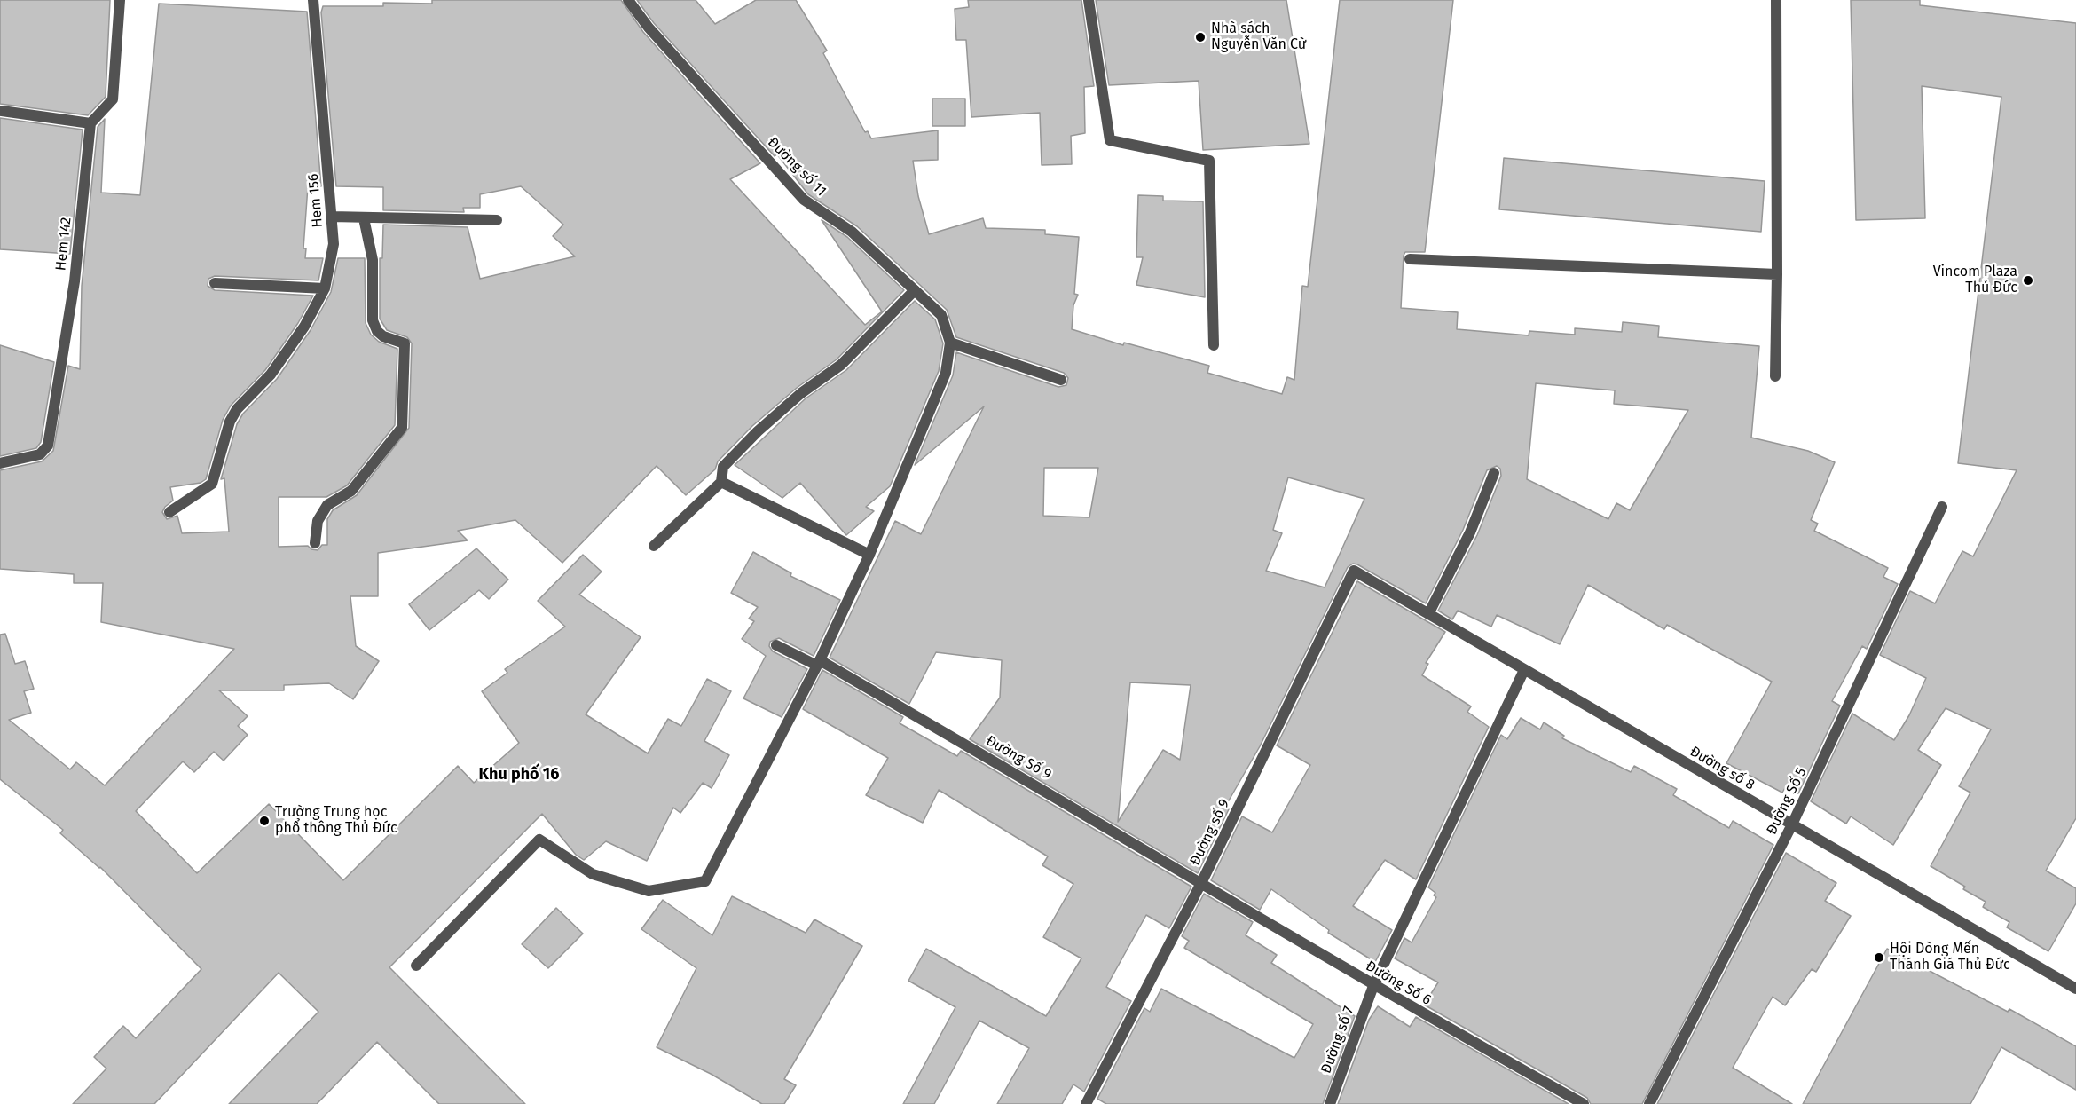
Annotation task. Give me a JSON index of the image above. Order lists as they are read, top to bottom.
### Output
{
  "streets": {
    "street": [
      "Đường số 11",
      "Hem 156",
      "Hem 142",
      "Đường Số 9",
      "Đường số 8",
      "Đường Số 5",
      "Đường số 9",
      "Đường Số 6",
      "Đường số 7"
    ]
  },
  "crossings": [
    ["Đường Số 9", "Đường số 9"],
    ["Đường Số 9", "Đường Số 6"],
    ["Đường số 8", "Đường Số 5"],
    ["Đường số 8", "Đường số 9"],
    ["Đường số 8", "Đường số 7"],
    ["Đường số 9", "Đường Số 6"],
    ["Đường Số 6", "Đường số 7"]
  ],
  "districts": ["Khu phố 16"],
  "places": [
    "Nhà sách Nguyễn Văn Cừ",
    "Vincom Plaza Thủ Đức",
    "Trường Trung học phổ thông Thủ Đức",
    "Hội Dòng Mến Thánh Giá Thủ Đức"
  ]
}
